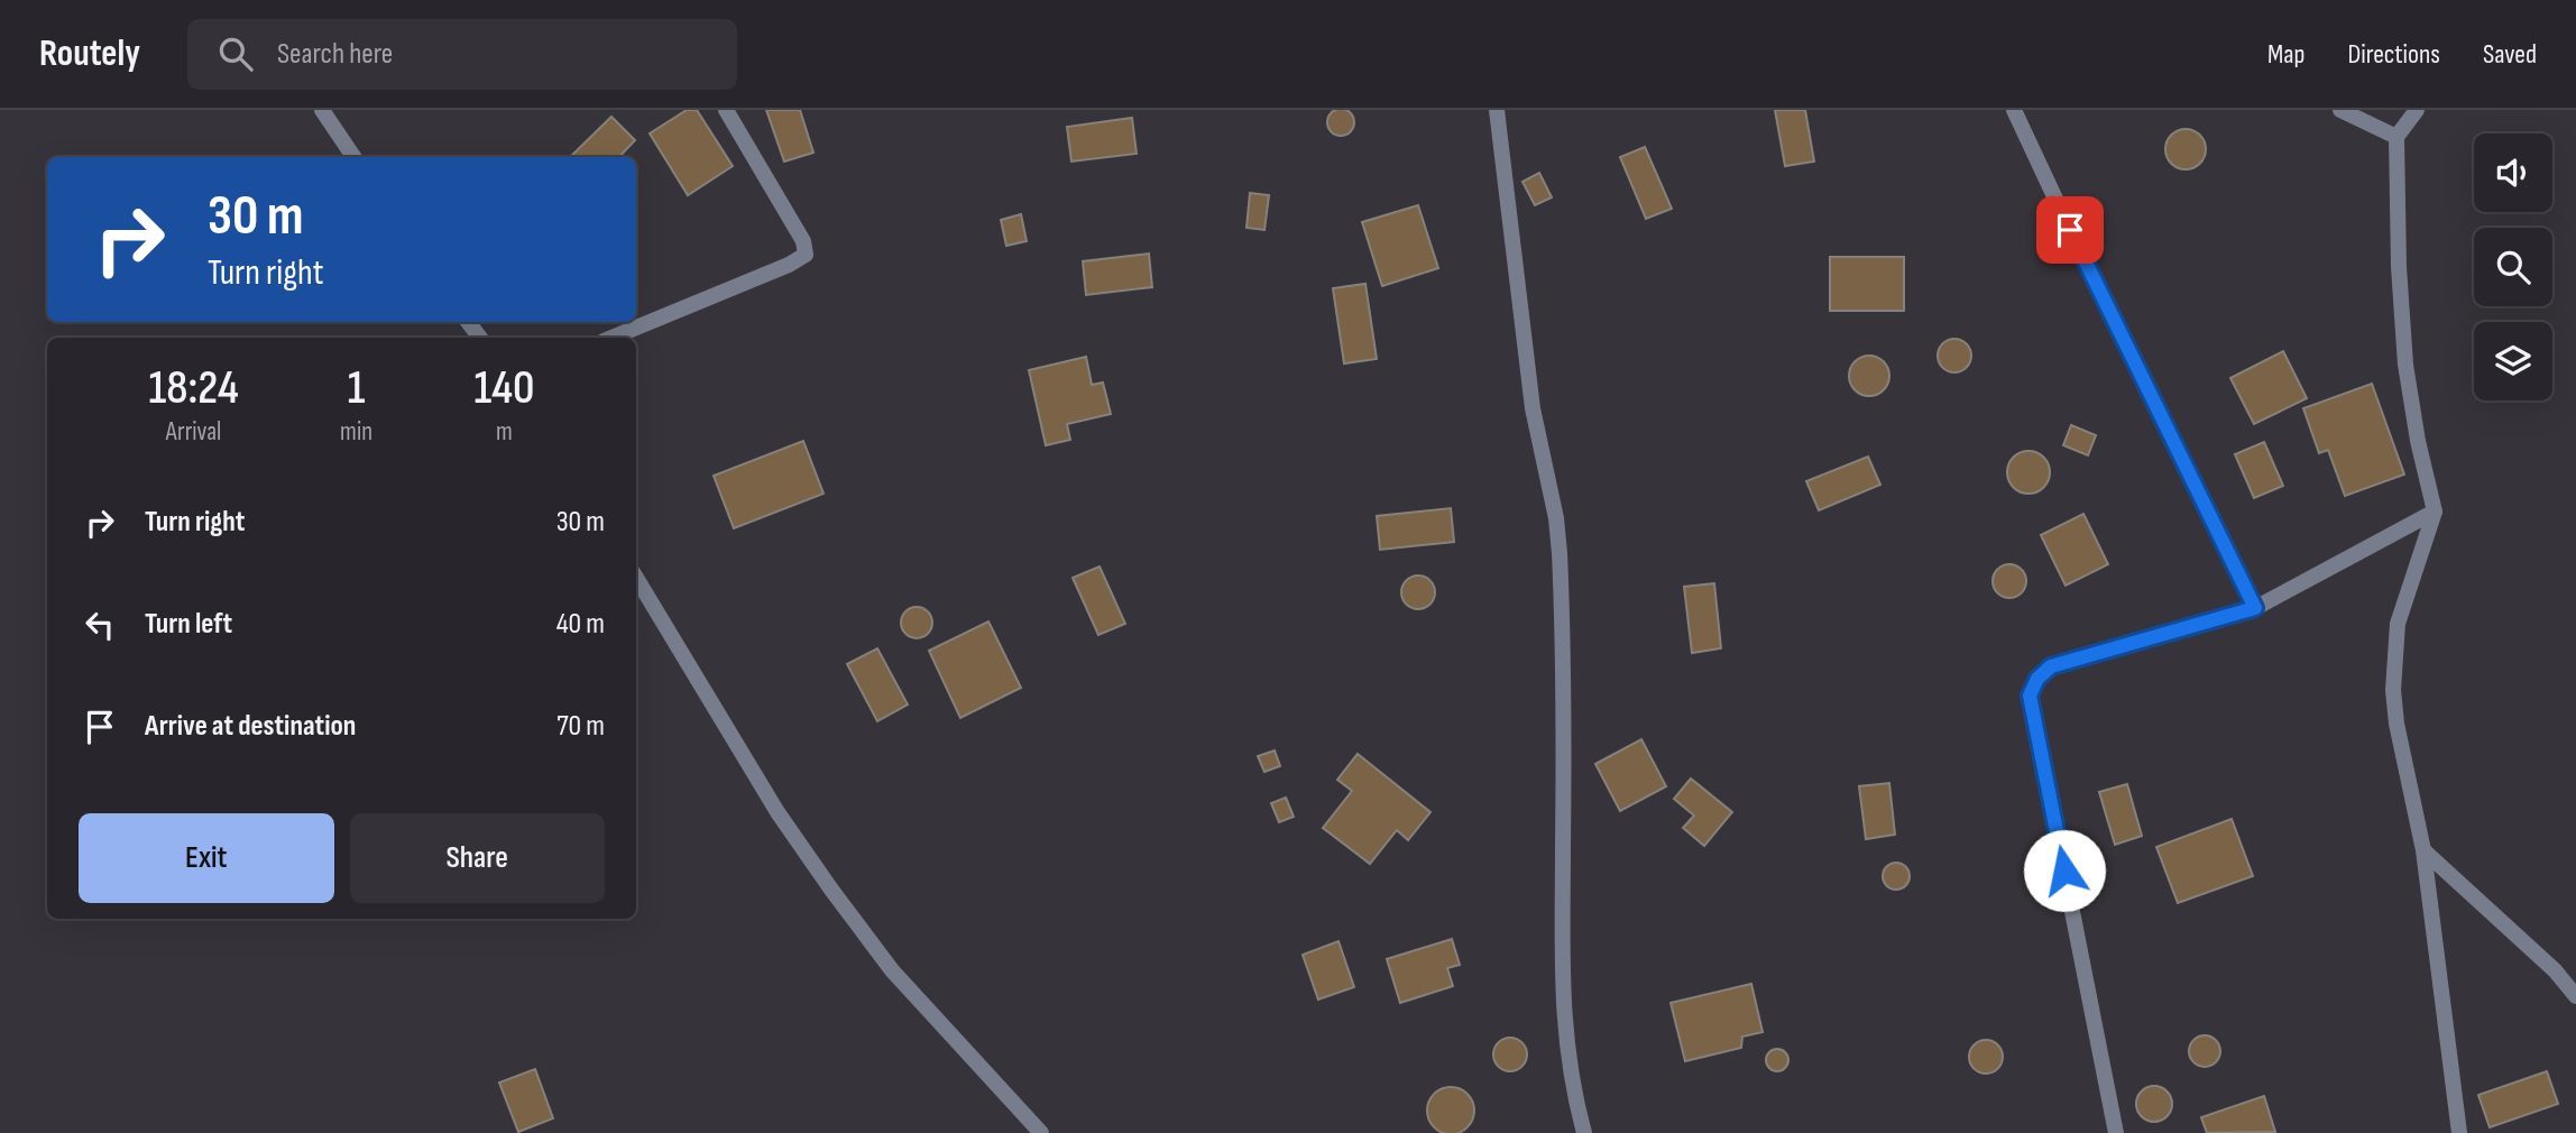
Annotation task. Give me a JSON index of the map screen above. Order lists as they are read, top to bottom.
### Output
{
  "page": {
    "header": "Routely",
    "search": "Search here",
    "nav": ["Map", "Directions", "Saved"],
    "turn": ["30 m", "Turn right"],
    "eta": [
      "18:24",
      "Arrival",
      "1",
      "min",
      "140",
      "m"
    ],
    "list": [
      {
        "name": "Turn right",
        "value": "30 m"
      },
      {
        "name": "Turn left",
        "value": "40 m"
      },
      {
        "name": "Arrive at destination",
        "value": "70 m"
      }
    ],
    "buttons": ["Exit", "Share"]
  }
}
